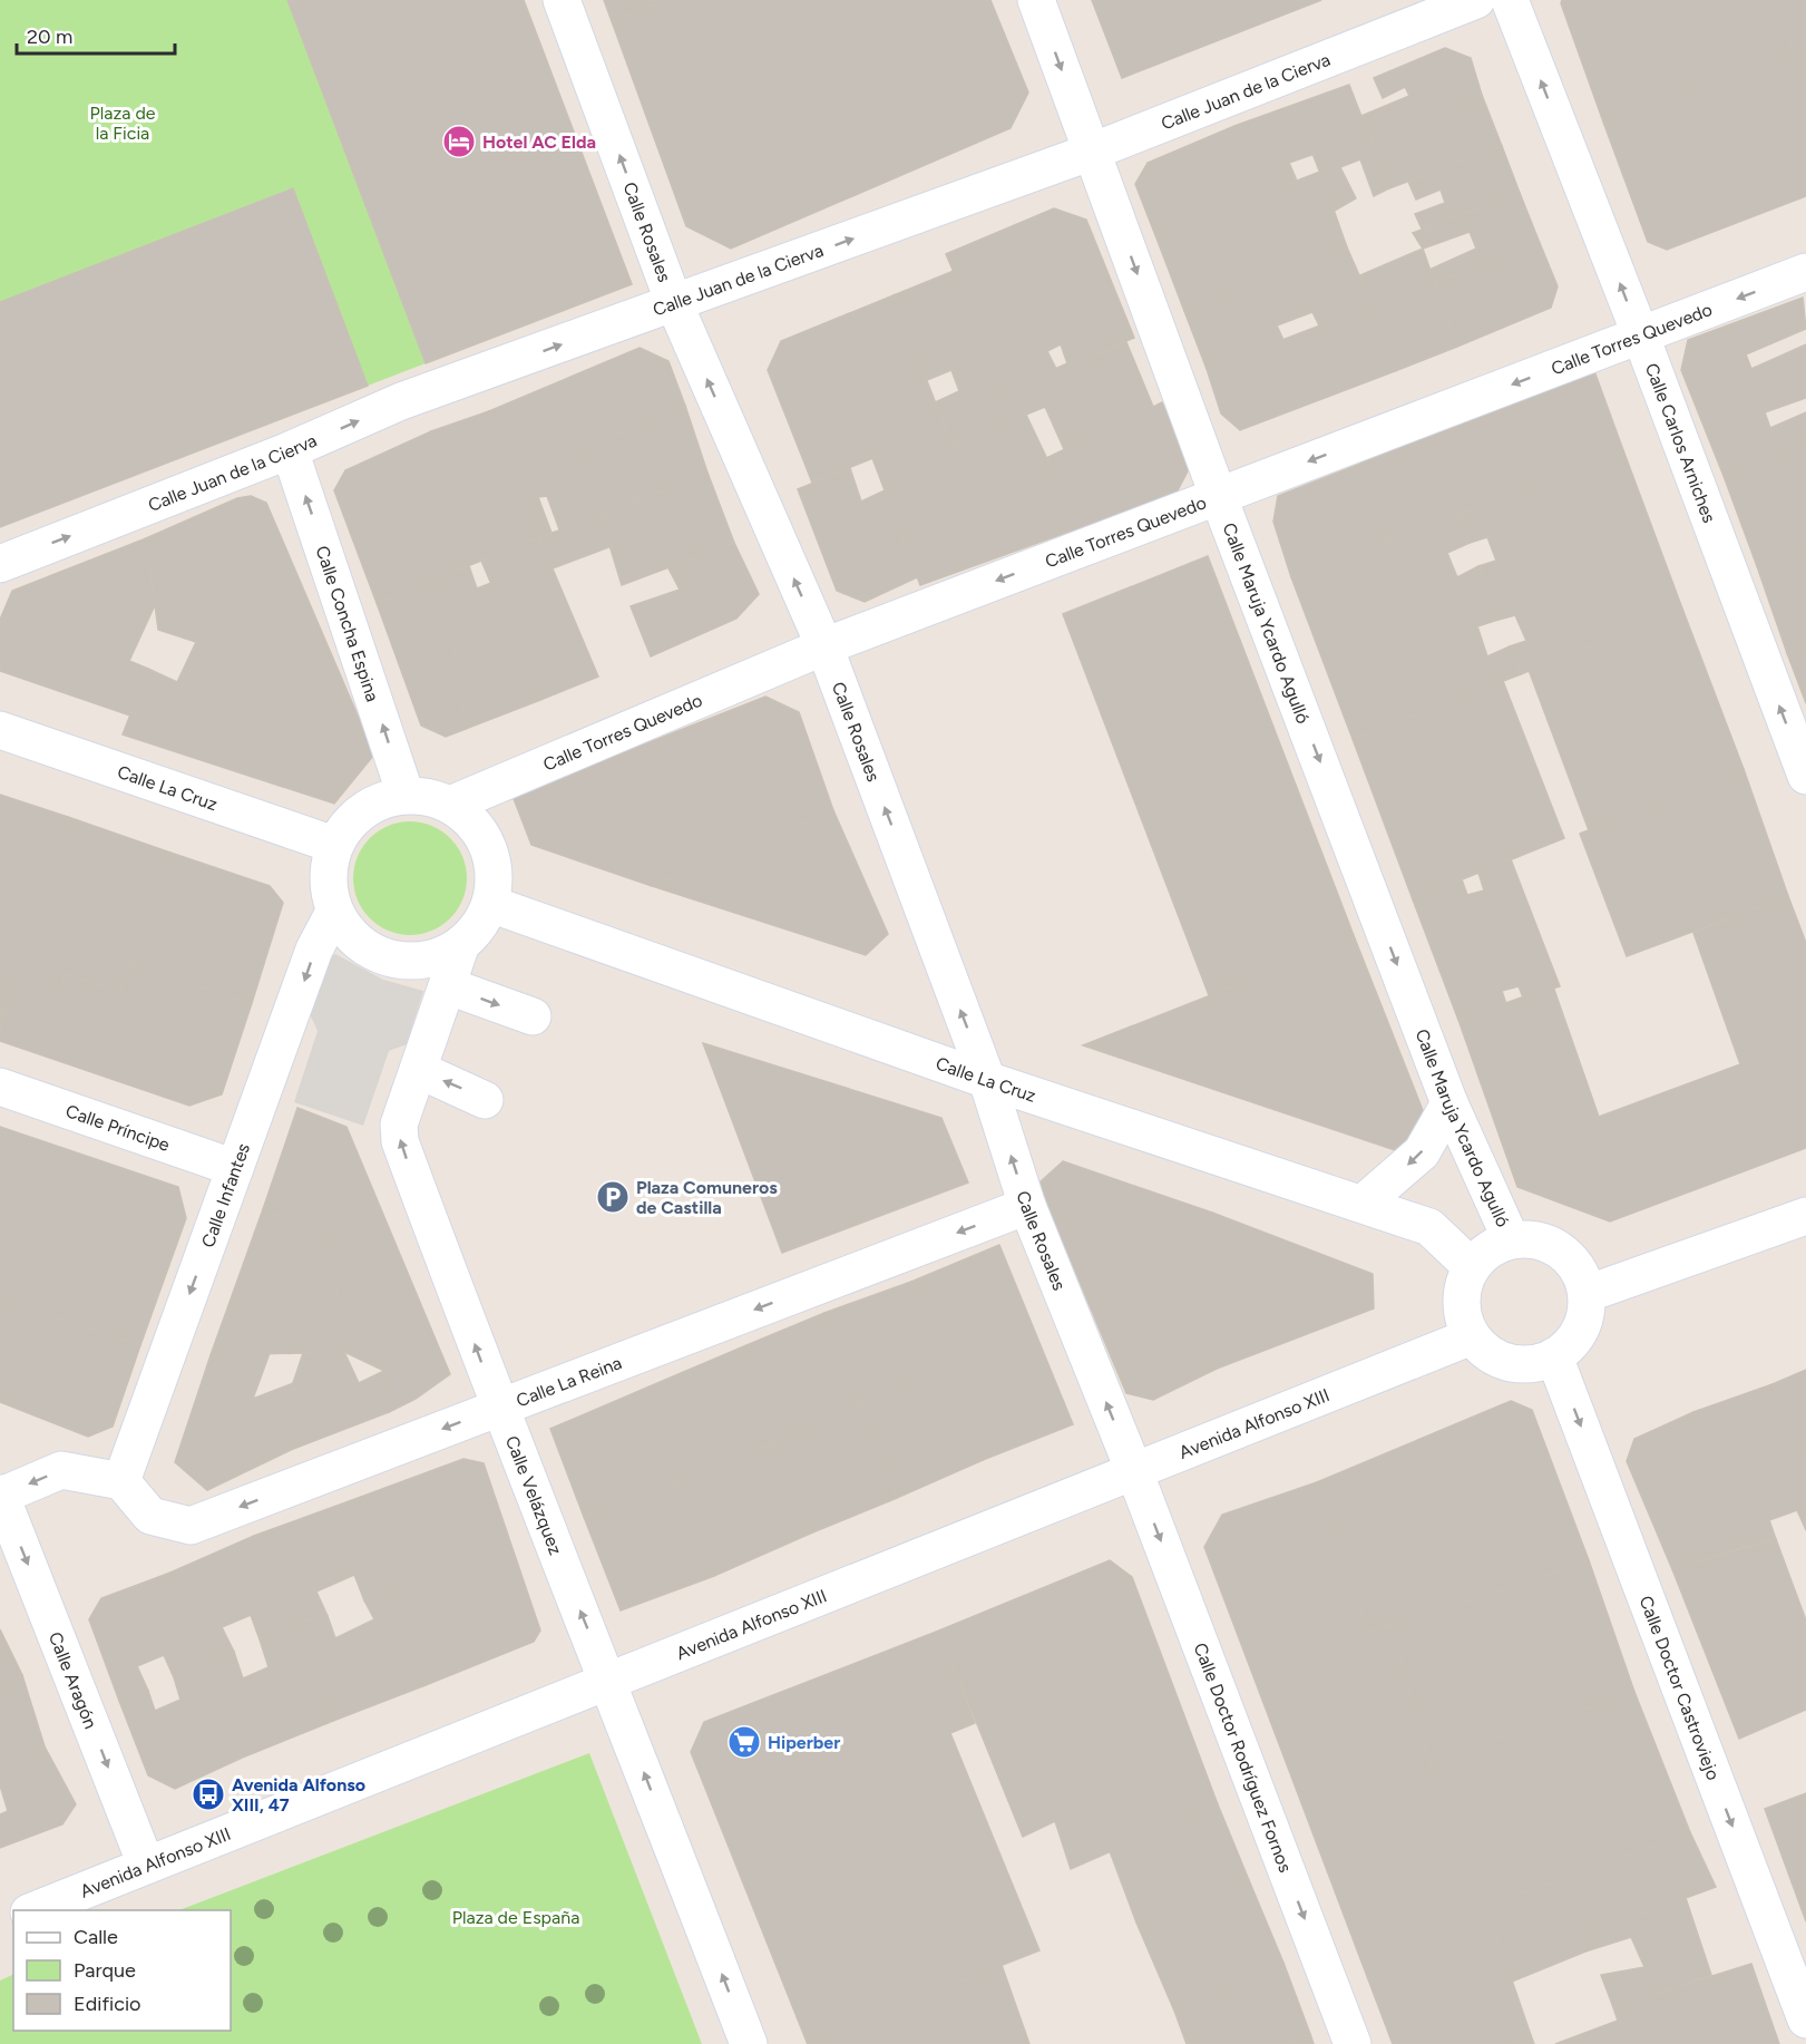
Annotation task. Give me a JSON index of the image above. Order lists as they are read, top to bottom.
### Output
{
  "streets": {
    "street": [
      "Calle Juan de la Cierva",
      "Calle Rosales",
      "Calle Torres Quevedo",
      "Calle Carlos Arniches",
      "Calle Maruja Ycardo Agulló",
      "Calle Concha Espina",
      "Calle La Cruz",
      "Calle Príncipe",
      "Calle Infantes",
      "Calle La Reina",
      "Avenida Alfonso XIII",
      "Calle Velázquez",
      "Calle Aragón",
      "Calle Doctor Castroviejo",
      "Calle Doctor Rodríguez Fornos"
    ]
  },
  "crossings": [
    ["Calle Juan de la Cierva", "Calle Rosales"],
    ["Calle Juan de la Cierva", "Calle Maruja Ycardo Agulló"],
    ["Calle Juan de la Cierva", "Calle Concha Espina"],
    ["Calle Rosales", "Calle Torres Quevedo"],
    ["Calle Rosales", "Calle La Cruz"],
    ["Calle Rosales", "Calle La Reina"],
    ["Calle Rosales", "Avenida Alfonso XIII"],
    ["Calle Rosales", "Calle Doctor Rodríguez Fornos"],
    ["Calle Torres Quevedo", "Calle Carlos Arniches"],
    ["Calle Torres Quevedo", "Calle Maruja Ycardo Agulló"],
    ["Calle Torres Quevedo", "Calle Concha Espina"],
    ["Calle Torres Quevedo", "Calle La Cruz"],
    ["Calle Torres Quevedo", "Calle Infantes"],
    ["Calle Torres Quevedo", "Calle Velázquez"],
    ["Calle Maruja Ycardo Agulló", "Calle La Cruz"],
    ["Calle Maruja Ycardo Agulló", "Avenida Alfonso XIII"],
    ["Calle Maruja Ycardo Agulló", "Calle Doctor Castroviejo"],
    ["Calle Concha Espina", "Calle La Cruz"],
    ["Calle Concha Espina", "Calle Infantes"],
    ["Calle Concha Espina", "Calle Velázquez"],
    ["Calle La Cruz", "Calle Infantes"],
    ["Calle La Cruz", "Avenida Alfonso XIII"],
    ["Calle La Cruz", "Calle Velázquez"],
    ["Calle La Cruz", "Calle Doctor Castroviejo"],
    ["Calle Príncipe", "Calle Infantes"],
    ["Calle Infantes", "Calle La Reina"],
    ["Calle Infantes", "Calle Velázquez"],
    ["Calle Infantes", "Calle Aragón"],
    ["Calle La Reina", "Calle Velázquez"],
    ["Calle La Reina", "Calle Aragón"],
    ["Avenida Alfonso XIII", "Calle Velázquez"],
    ["Avenida Alfonso XIII", "Calle Aragón"],
    ["Avenida Alfonso XIII", "Calle Doctor Castroviejo"],
    ["Avenida Alfonso XIII", "Calle Doctor Rodríguez Fornos"]
  ],
  "one_way": [
    "Calle Juan de la Cierva",
    "Calle Rosales",
    "Calle Torres Quevedo",
    "Calle Carlos Arniches",
    "Calle Maruja Ycardo Agulló",
    "Calle Concha Espina",
    "Calle Infantes",
    "Calle La Reina",
    "Calle Velázquez",
    "Calle Doctor Castroviejo",
    "Calle Doctor Rodríguez Fornos"
  ],
  "parks": ["Plaza de la Ficia", "Plaza de España"],
  "places": {
    "hotel": ["Hotel AC Elda"],
    "parking": ["Plaza Comuneros de Castilla"],
    "supermarket": ["Hiperber"],
    "bus stop": ["Avenida Alfonso XIII, 47"]
  },
  "legend": ["Calle", "Parque", "Edificio"],
  "scale_bar": "20 m"
}
